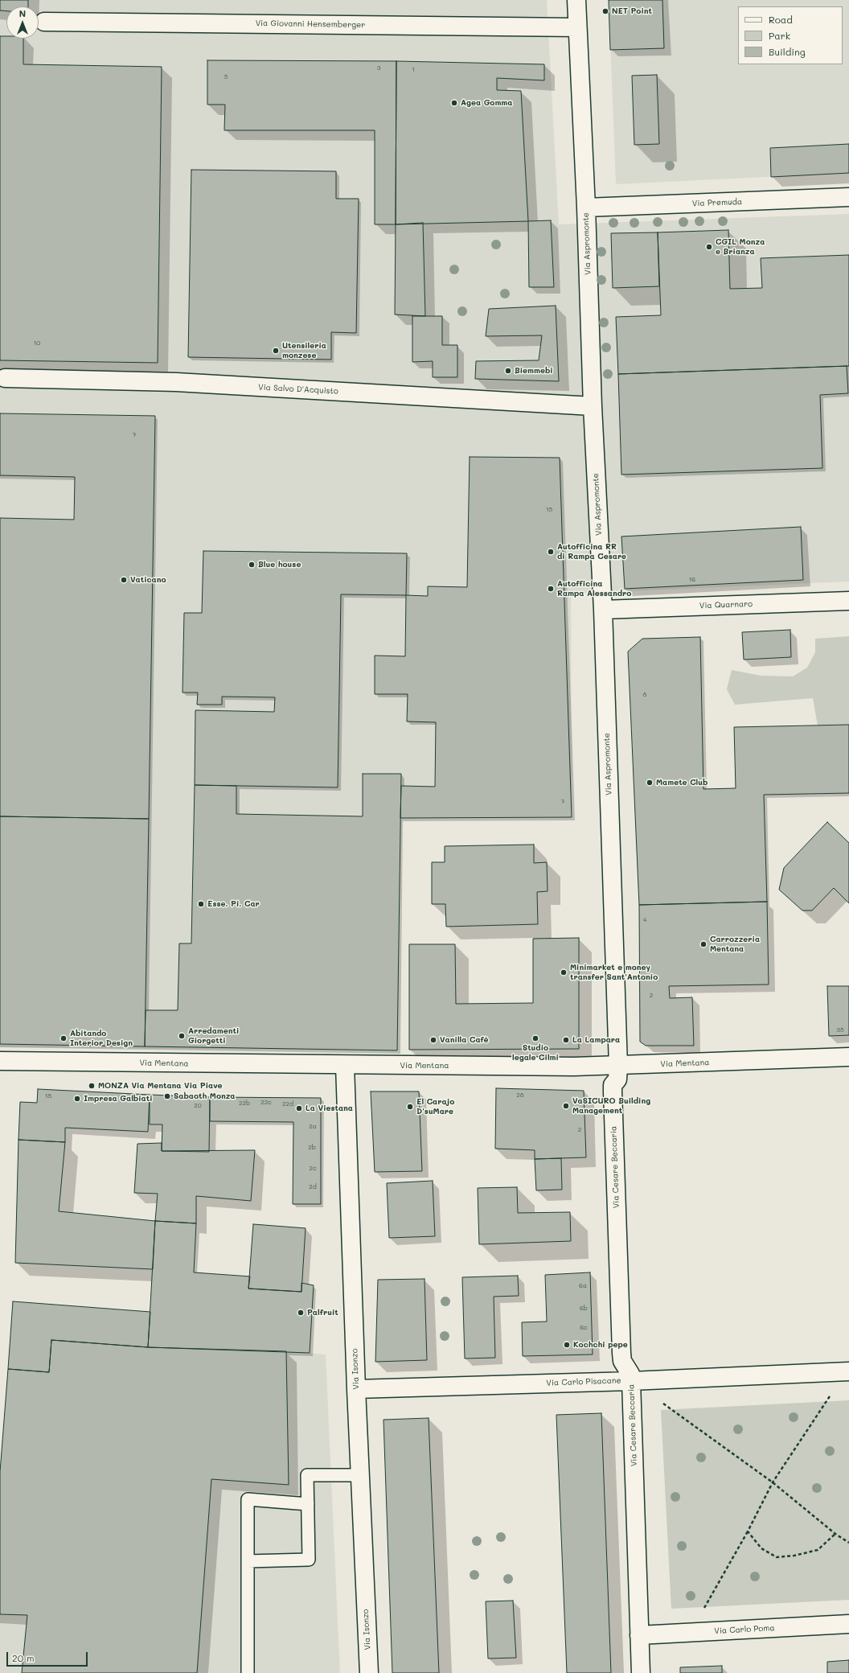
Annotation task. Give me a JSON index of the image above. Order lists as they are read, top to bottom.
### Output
{
  "streets": {
    "street": [
      "Via Giovanni Hensemberger",
      "Via Premuda",
      "Via Aspromonte",
      "Via Salvo D'Acquisto",
      "Via Quarnaro",
      "Via Mentana",
      "Via Cesare Beccaria",
      "Via Isonzo",
      "Via Carlo Pisacane",
      "Via Carlo Poma"
    ]
  },
  "crossings": [
    ["Via Giovanni Hensemberger", "Via Aspromonte"],
    ["Via Premuda", "Via Aspromonte"],
    ["Via Aspromonte", "Via Salvo D'Acquisto"],
    ["Via Aspromonte", "Via Quarnaro"],
    ["Via Aspromonte", "Via Mentana"],
    ["Via Aspromonte", "Via Cesare Beccaria"],
    ["Via Mentana", "Via Cesare Beccaria"],
    ["Via Mentana", "Via Isonzo"],
    ["Via Cesare Beccaria", "Via Carlo Pisacane"],
    ["Via Cesare Beccaria", "Via Carlo Poma"],
    ["Via Isonzo", "Via Carlo Pisacane"]
  ],
  "places": [
    "NET Point",
    "Agea Gomma",
    "CGIL Monza e Brianza",
    "Utensileria monzese",
    "Biemmebi",
    "Autofficina RR di Rampa Cesare",
    "Blue house",
    "Vaticano",
    "Autofficina Rampa Alessandro",
    "Mamete Club",
    "Esse. Pi. Car",
    "Carrozzeria Mentana",
    "Minimarket e money transfer Sant'Antonio",
    "Arredamenti Giorgetti",
    "Abitando Interior Design",
    "Studio legale Cilmi",
    "Vanilla Cafè",
    "La Lampara",
    "MONZA Via Mentana Via Piave",
    "Sabaoth Monza",
    "Impresa Galbiati",
    "VaSICURO Building Management",
    "El Carajo D'suMare",
    "La Viestana",
    "Palfruit",
    "Kochchi pepe"
  ],
  "house_numbers": [
    "3",
    "1",
    "5",
    "10",
    "7",
    "15",
    "16",
    "8",
    "7",
    "4",
    "2",
    "35",
    "28",
    "18",
    "22c",
    "22b",
    "22d",
    "20",
    "2a",
    "2",
    "2b",
    "2c",
    "2d",
    "6a",
    "6b",
    "6c"
  ],
  "legend": ["Road", "Park", "Building"],
  "scale_bar": "20 m",
  "north": "top"
}
